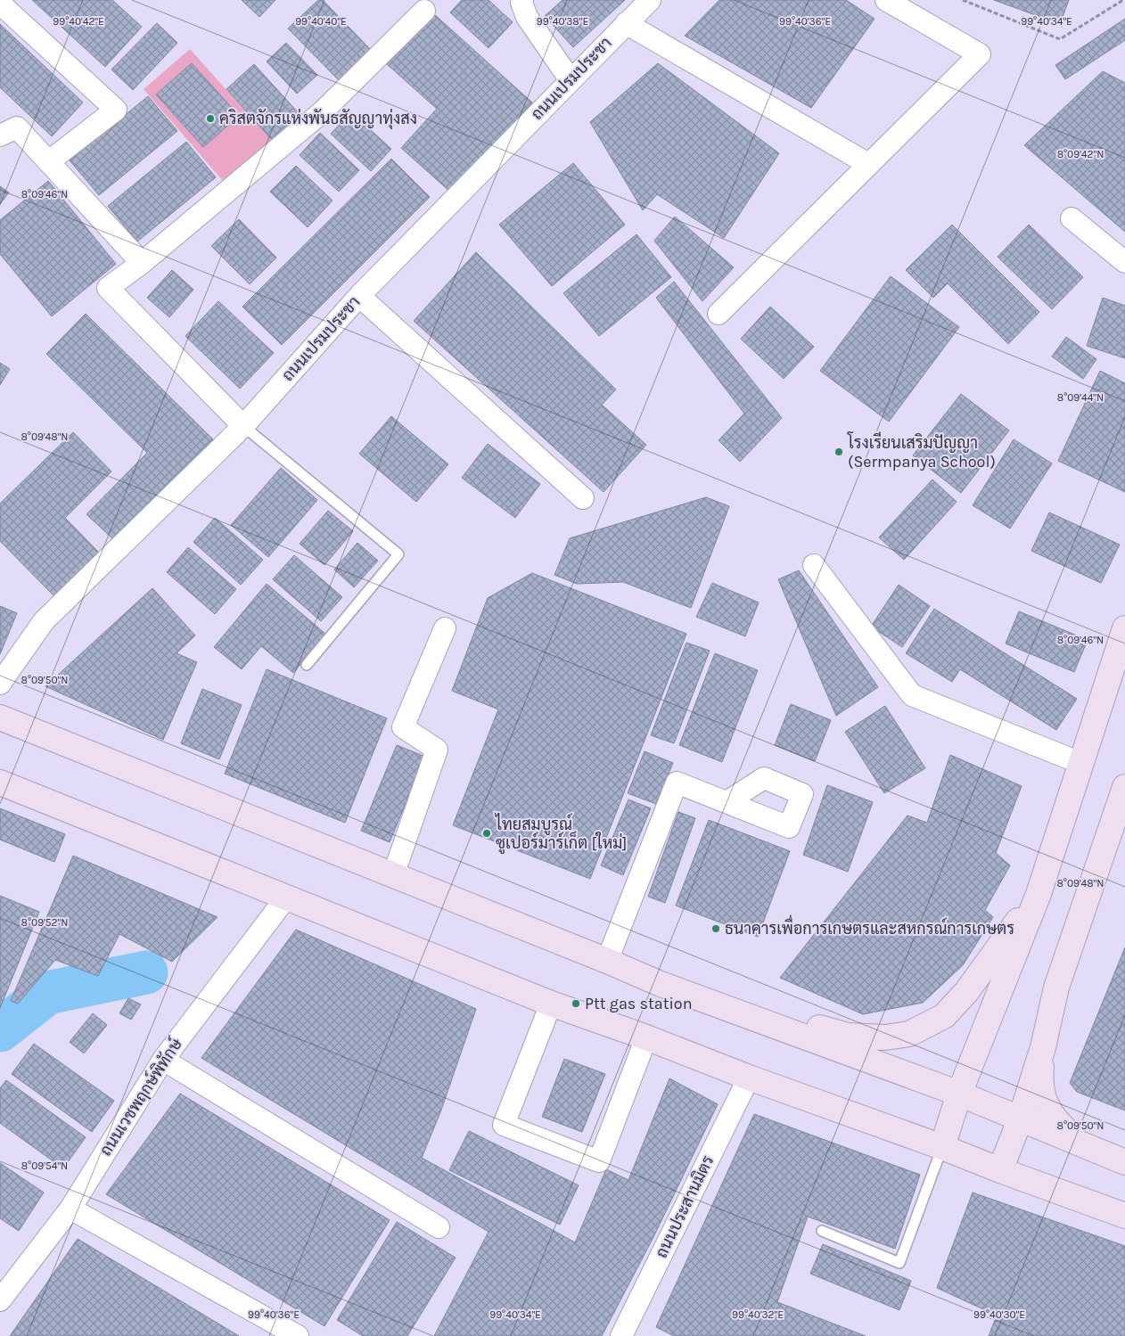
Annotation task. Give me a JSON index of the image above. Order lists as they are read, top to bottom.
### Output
{
  "streets": {
    "street": ["ถนนเปรมประชา", "ถนนเวชพฤกษ์พิทักษ์", "ถนนประสานมิตร"]
  },
  "places": [
    "คริสตจักรแห่งพันธสัญญาทุ่งสง",
    "โรงเรียนเสริมปัญญา (Sermpanya School)",
    "ไทยสมบูรณ์ ซูเปอร์มาร์เก็ต [ใหม่]",
    "ธนาคารเพื่อการเกษตรและสหกรณ์การเกษตร",
    "Ptt gas station"
  ],
  "coordinates": [
    "99°40'38\"E",
    "99°40'36\"E",
    "99°40'34\"E",
    "99°40'42\"E",
    "99°40'40\"E",
    "8°09'42\"N",
    "8°09'46\"N",
    "8°09'44\"N",
    "8°09'48\"N",
    "8°09'50\"N",
    "8°09'52\"N",
    "8°09'54\"N",
    "99°40'32\"E",
    "99°40'30\"E"
  ]
}
